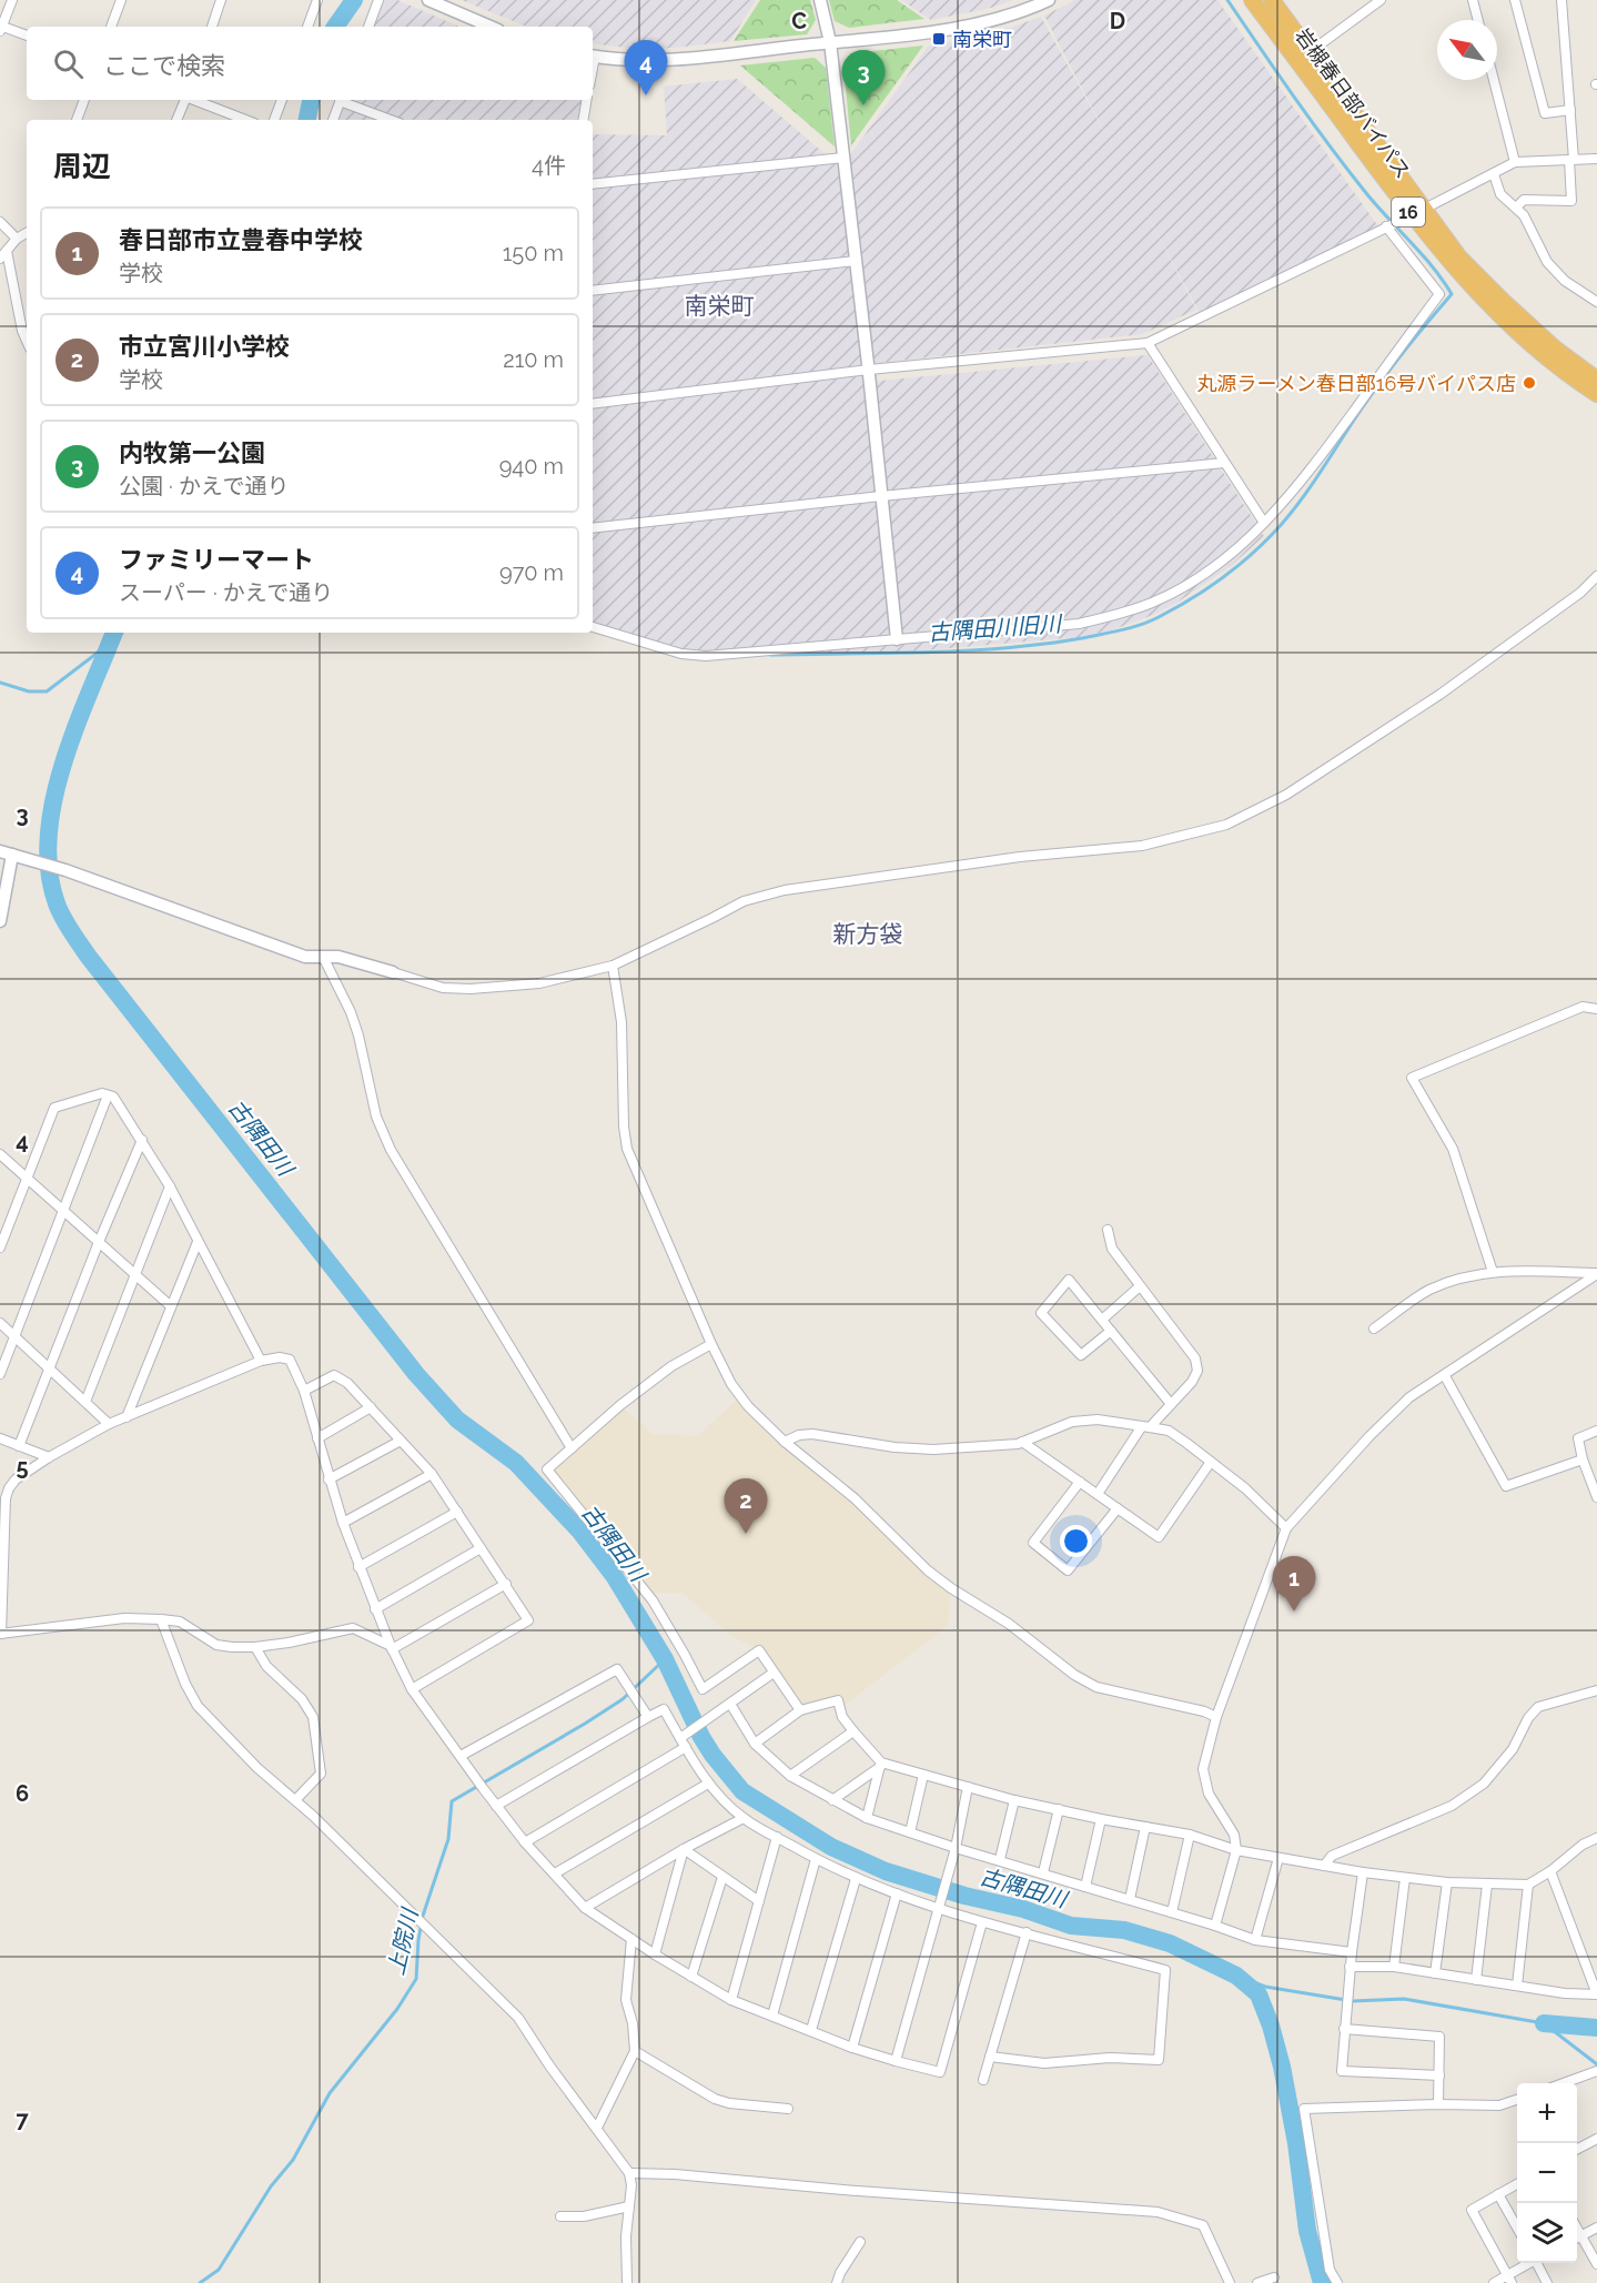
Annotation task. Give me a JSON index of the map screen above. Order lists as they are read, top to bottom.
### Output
{
  "streets": {
    "highway": ["岩槻春日部バイパス", "16"]
  },
  "districts": ["南栄町", "新方袋"],
  "water": ["古隅田川旧川", "古隅田川", "上院川"],
  "places": {
    "transit": ["南栄町"],
    "other": ["丸源ラーメン春日部16号バイパス店"]
  },
  "north": "top left",
  "page": {
    "search": "ここで検索",
    "pins": [
      "4",
      "3",
      "2",
      "1"
    ],
    "heading": ["周辺", "4件"],
    "list": [
      {
        "mark": "1",
        "name": "春日部市立豊春中学校",
        "note": "学校",
        "value": "150 m"
      },
      {
        "mark": "2",
        "name": "市立宮川小学校",
        "note": "学校",
        "value": "210 m"
      },
      {
        "mark": "3",
        "name": "内牧第一公園",
        "note": "公園 · かえで通り",
        "value": "940 m"
      },
      {
        "mark": "4",
        "name": "ファミリーマート",
        "note": "スーパー · かえで通り",
        "value": "970 m"
      }
    ],
    "map_buttons": ["+", "−"]
  },
  "grid": {
    "columns": ["C", "D"],
    "rows": [
      "3",
      "4",
      "5",
      "6",
      "7"
    ]
  }
}
